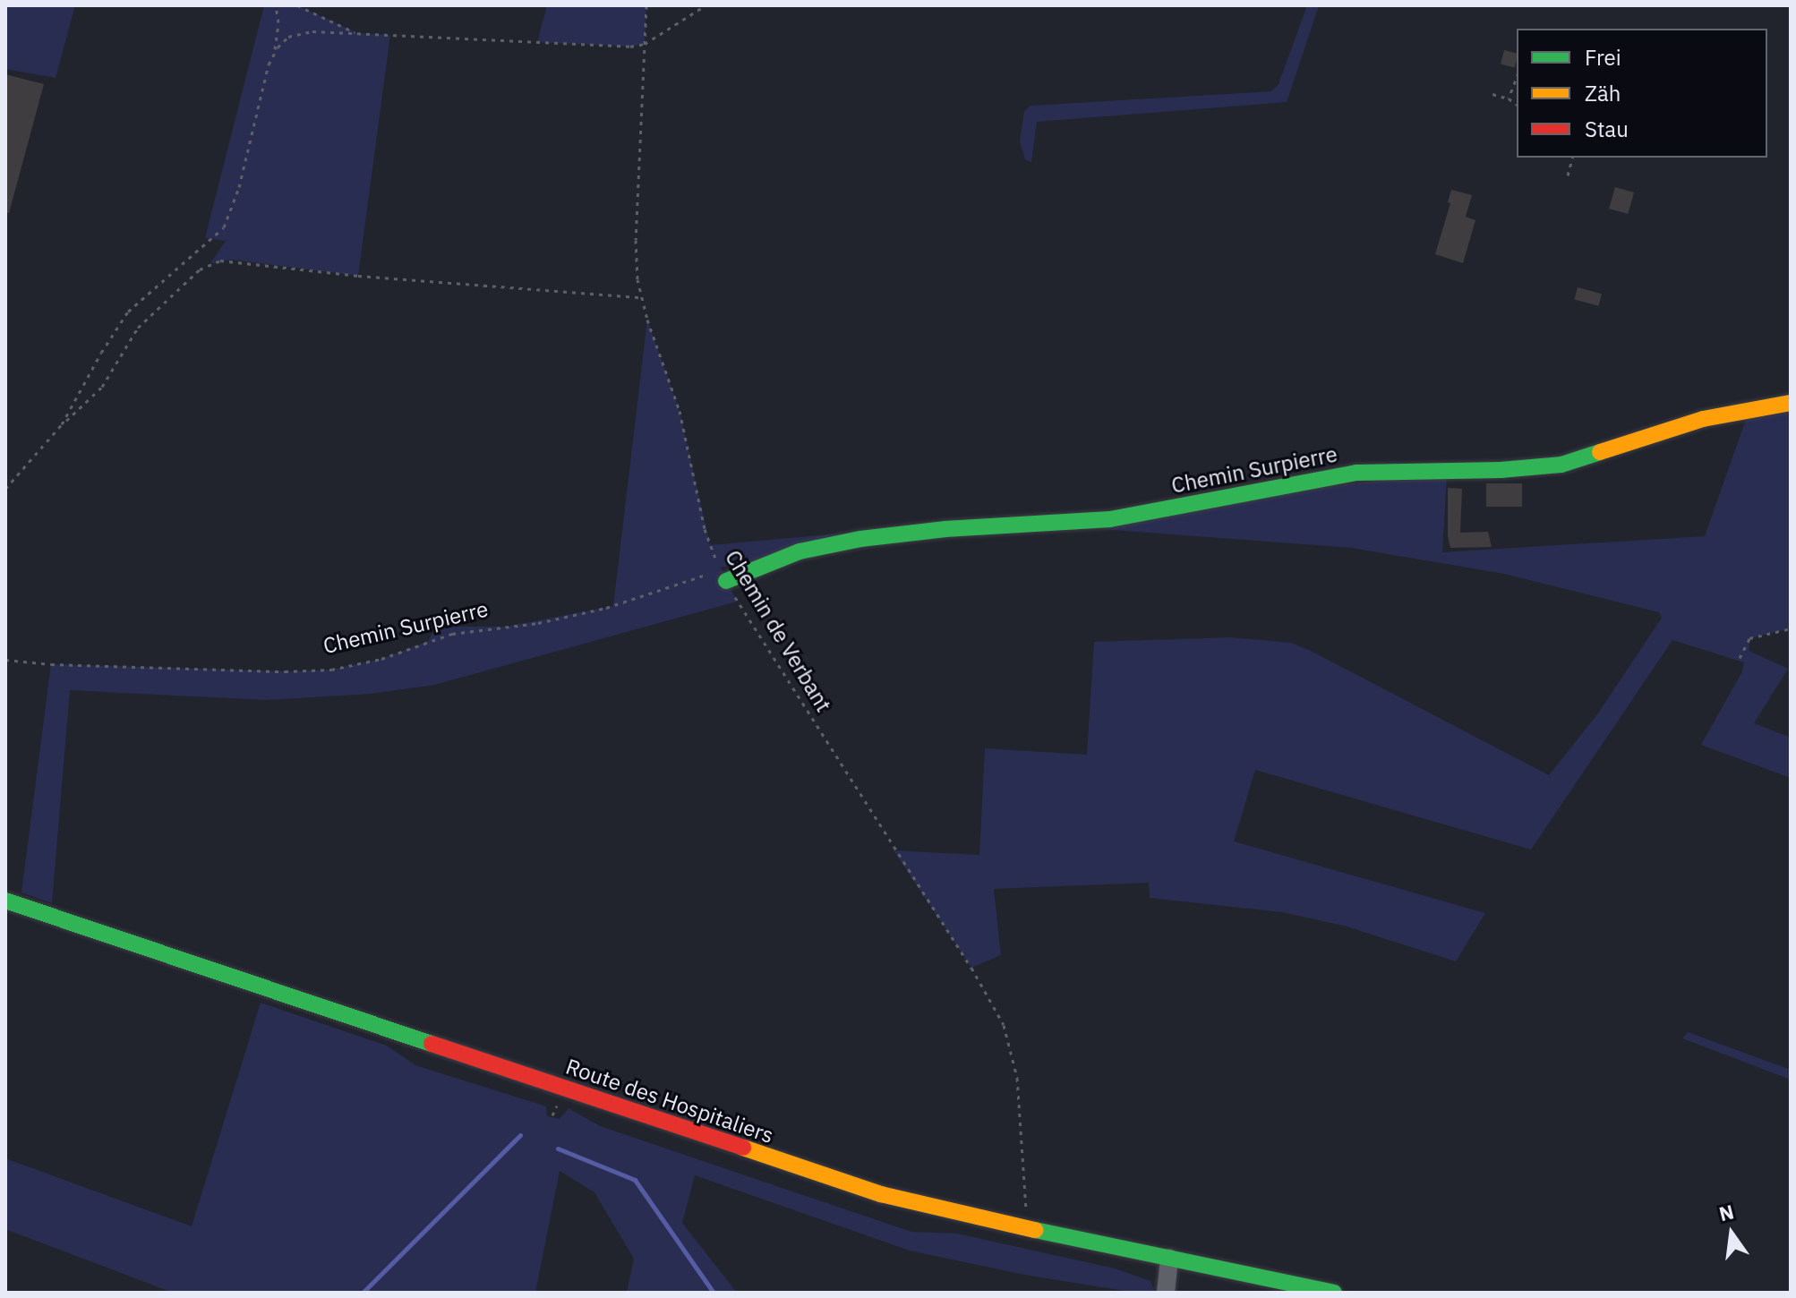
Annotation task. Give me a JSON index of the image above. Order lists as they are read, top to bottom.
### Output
{
  "streets": {
    "street": ["Chemin Surpierre", "Route des Hospitaliers"],
    "path": ["Chemin de Verbant"]
  },
  "crossings": [
    ["Chemin Surpierre", "Chemin de Verbant"],
    ["Chemin de Verbant", "Route des Hospitaliers"]
  ],
  "legend": ["Frei", "Zäh", "Stau"],
  "north": "top"
}
